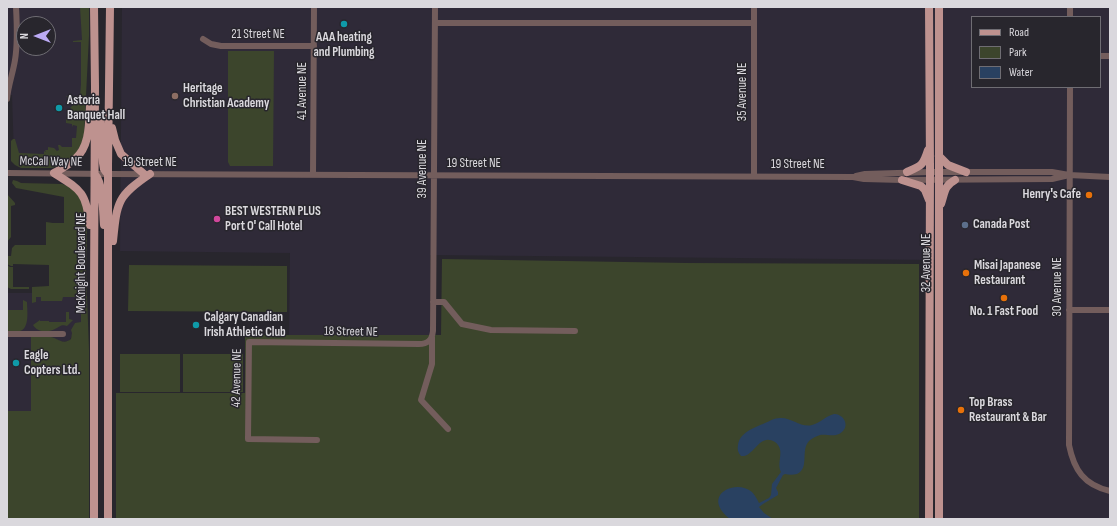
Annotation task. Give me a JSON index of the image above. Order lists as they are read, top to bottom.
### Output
{
  "streets": {
    "main road": ["McKnight Boulevard NE", "32 Avenue NE"],
    "street": [
      "21 Street NE",
      "41 Avenue NE",
      "35 Avenue NE",
      "McCall Way NE",
      "19 Street NE",
      "39 Avenue NE",
      "30 Avenue NE",
      "18 Street NE",
      "42 Avenue NE"
    ]
  },
  "crossings": [
    ["21 Street NE", "41 Avenue NE"],
    ["41 Avenue NE", "19 Street NE"],
    ["35 Avenue NE", "19 Street NE"],
    ["McCall Way NE", "19 Street NE"],
    ["McCall Way NE", "McKnight Boulevard NE"],
    ["19 Street NE", "39 Avenue NE"],
    ["19 Street NE", "McKnight Boulevard NE"],
    ["19 Street NE", "32 Avenue NE"],
    ["19 Street NE", "30 Avenue NE"],
    ["39 Avenue NE", "18 Street NE"],
    ["18 Street NE", "42 Avenue NE"]
  ],
  "places": [
    "AAA heating and Plumbing",
    "Heritage Christian Academy",
    "Astoria Banquet Hall",
    "Henry's Cafe",
    "BEST WESTERN PLUS Port O' Call Hotel",
    "Canada Post",
    "Misai Japanese Restaurant",
    "No. 1 Fast Food",
    "Calgary Canadian Irish Athletic Club",
    "Eagle Copters Ltd.",
    "Top Brass Restaurant & Bar"
  ],
  "legend": ["Road", "Park", "Water"],
  "north": "left"
}
